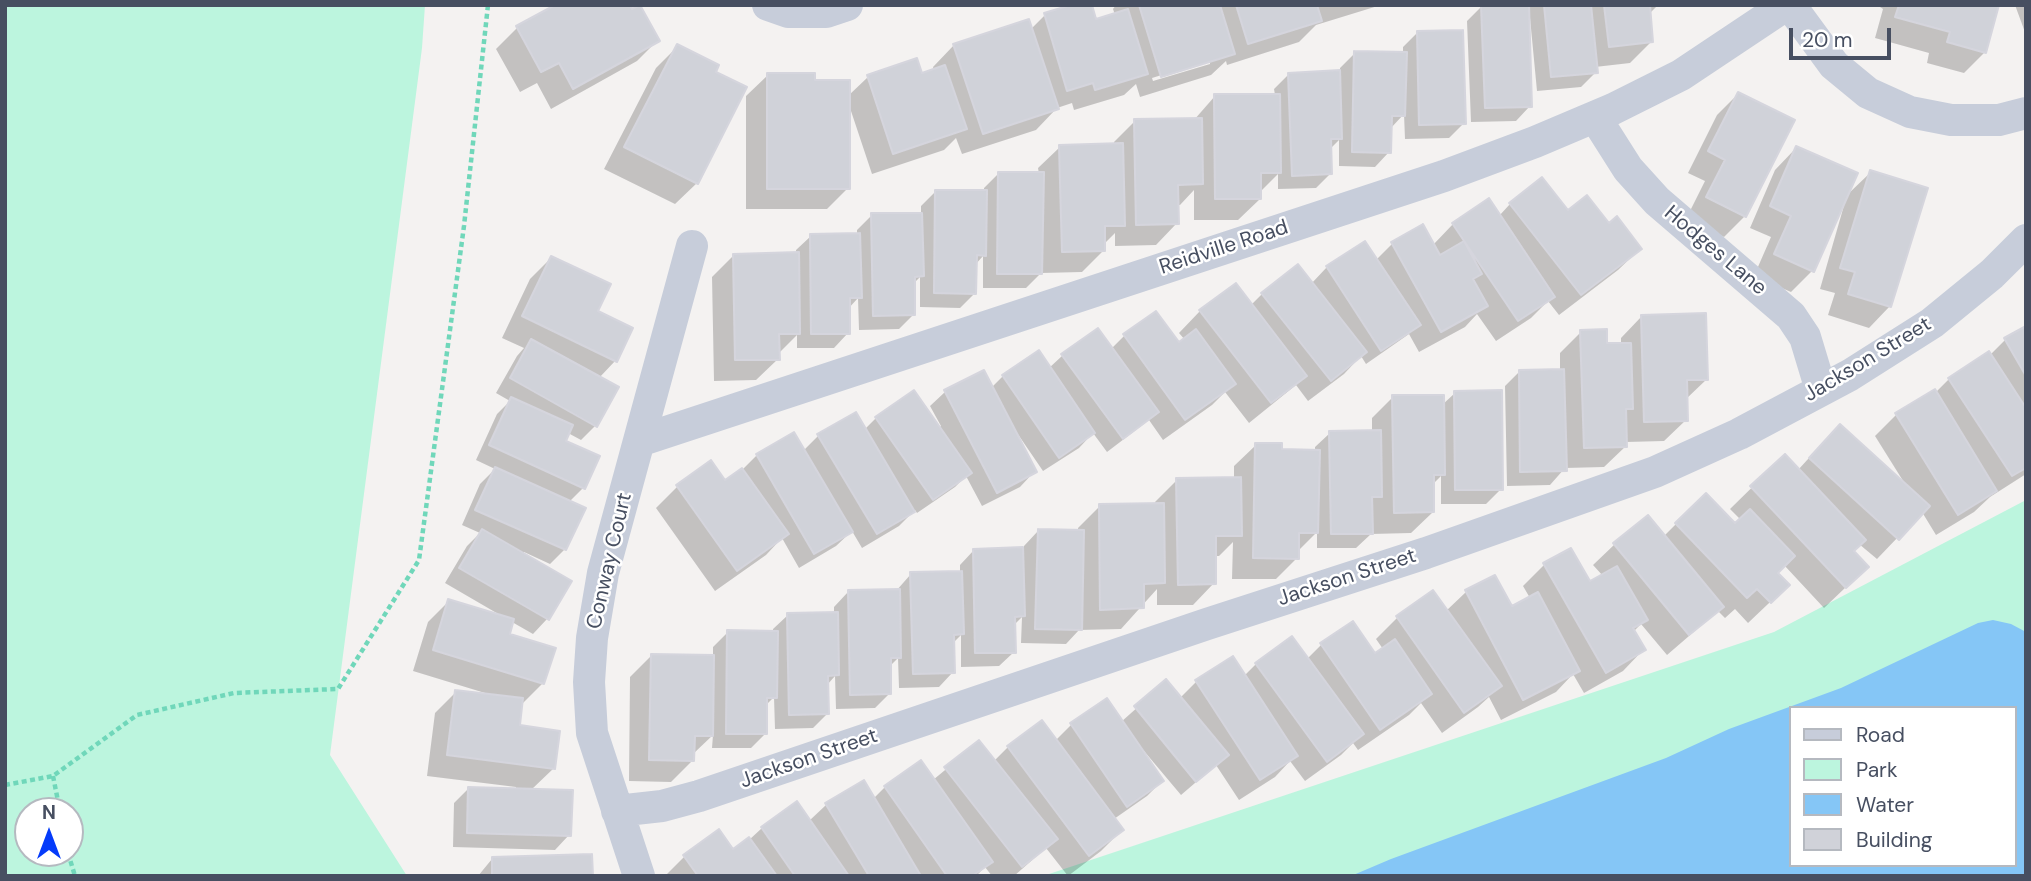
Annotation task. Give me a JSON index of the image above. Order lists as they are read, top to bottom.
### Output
{
  "streets": {
    "street": [
      "Reidville Road",
      "Hodges Lane",
      "Jackson Street",
      "Conway Court"
    ]
  },
  "crossings": [
    ["Reidville Road", "Hodges Lane"],
    ["Reidville Road", "Conway Court"],
    ["Hodges Lane", "Jackson Street"],
    ["Jackson Street", "Conway Court"]
  ],
  "legend": [
    "Road",
    "Park",
    "Water",
    "Building"
  ],
  "scale_bar": "20 m",
  "north": "top"
}
